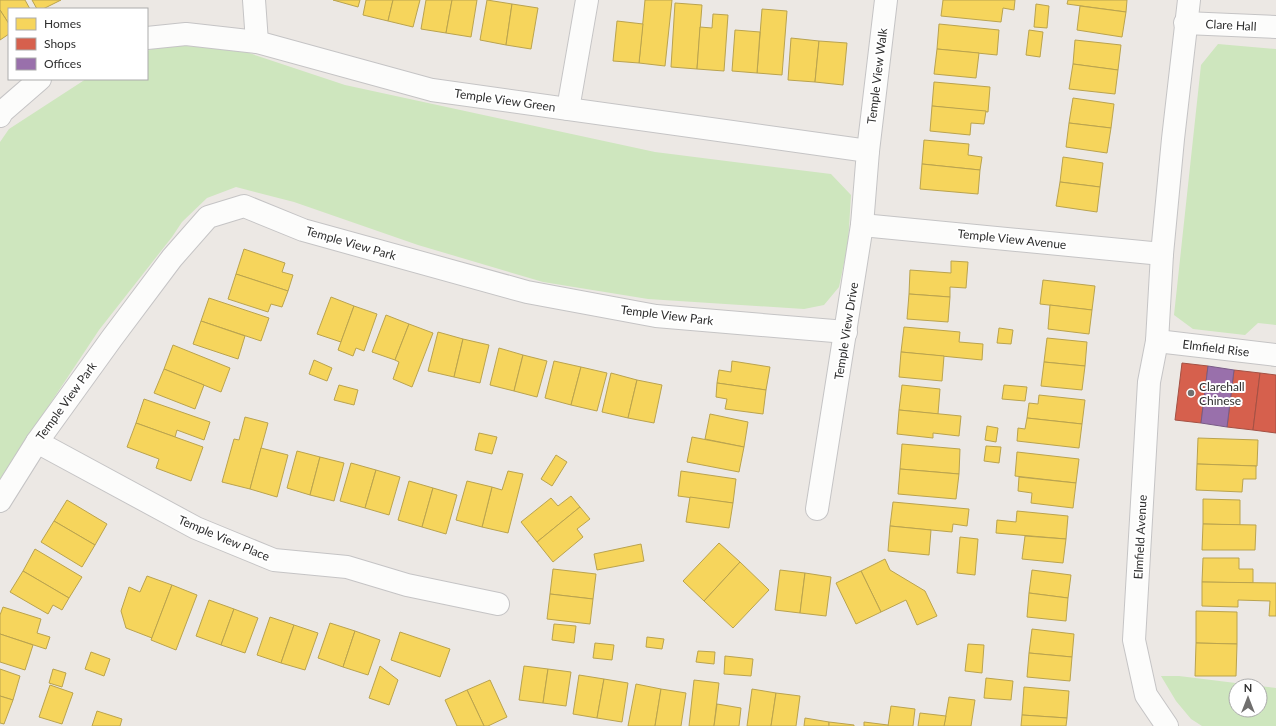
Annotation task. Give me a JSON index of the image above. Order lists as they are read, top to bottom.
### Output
{
  "streets": {
    "street": [
      "Clare Hall",
      "Temple View Walk",
      "Temple View Green",
      "Temple View Avenue",
      "Temple View Park",
      "Temple View Drive",
      "Elmfield Rise",
      "Elmfield Avenue",
      "Temple View Place"
    ]
  },
  "crossings": [
    ["Temple View Walk", "Temple View Green"],
    ["Temple View Walk", "Temple View Drive"],
    ["Temple View Green", "Temple View Drive"],
    ["Temple View Avenue", "Temple View Drive"],
    ["Temple View Park", "Temple View Drive"],
    ["Temple View Park", "Temple View Place"],
    ["Elmfield Rise", "Elmfield Avenue"]
  ],
  "places": ["Clarehall Chinese"],
  "legend": ["Homes", "Shops", "Offices"],
  "north": "top"
}
